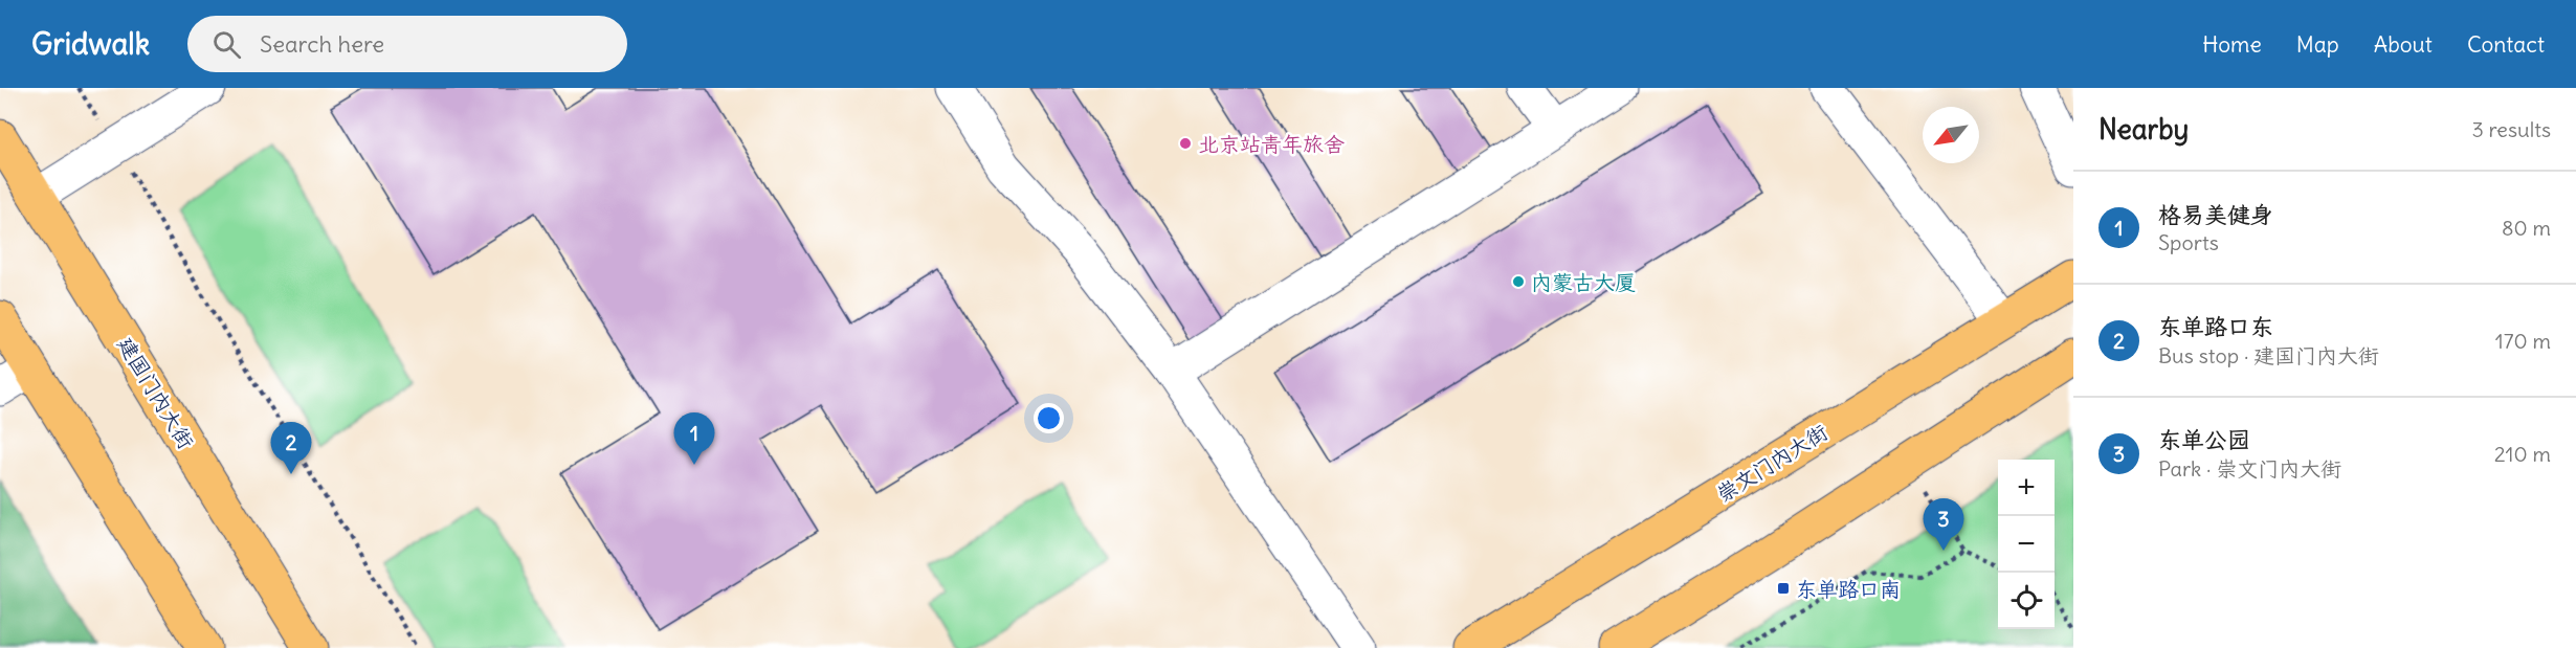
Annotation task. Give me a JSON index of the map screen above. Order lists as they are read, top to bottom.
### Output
{
  "streets": {
    "main road": ["建国门内大街", "崇文门内大街"]
  },
  "places": {
    "other": ["北京站青年旅舍", "内蒙古大厦"],
    "transit": ["东单路口南"]
  },
  "north": "bottom left",
  "page": {
    "header": "Gridwalk",
    "search": "Search here",
    "nav": [
      "Home",
      "Map",
      "About",
      "Contact"
    ],
    "heading": ["Nearby", "3 results"],
    "list": [
      {
        "mark": "1",
        "name": "格易美健身",
        "note": "Sports",
        "value": "80 m"
      },
      {
        "mark": "2",
        "name": "东单路口东",
        "note": "Bus stop · 建国门内大街",
        "value": "170 m"
      },
      {
        "mark": "3",
        "name": "东单公园",
        "note": "Park · 崇文门内大街",
        "value": "210 m"
      }
    ],
    "pins": ["1", "2", "3"],
    "map_buttons": ["+", "−"]
  }
}
